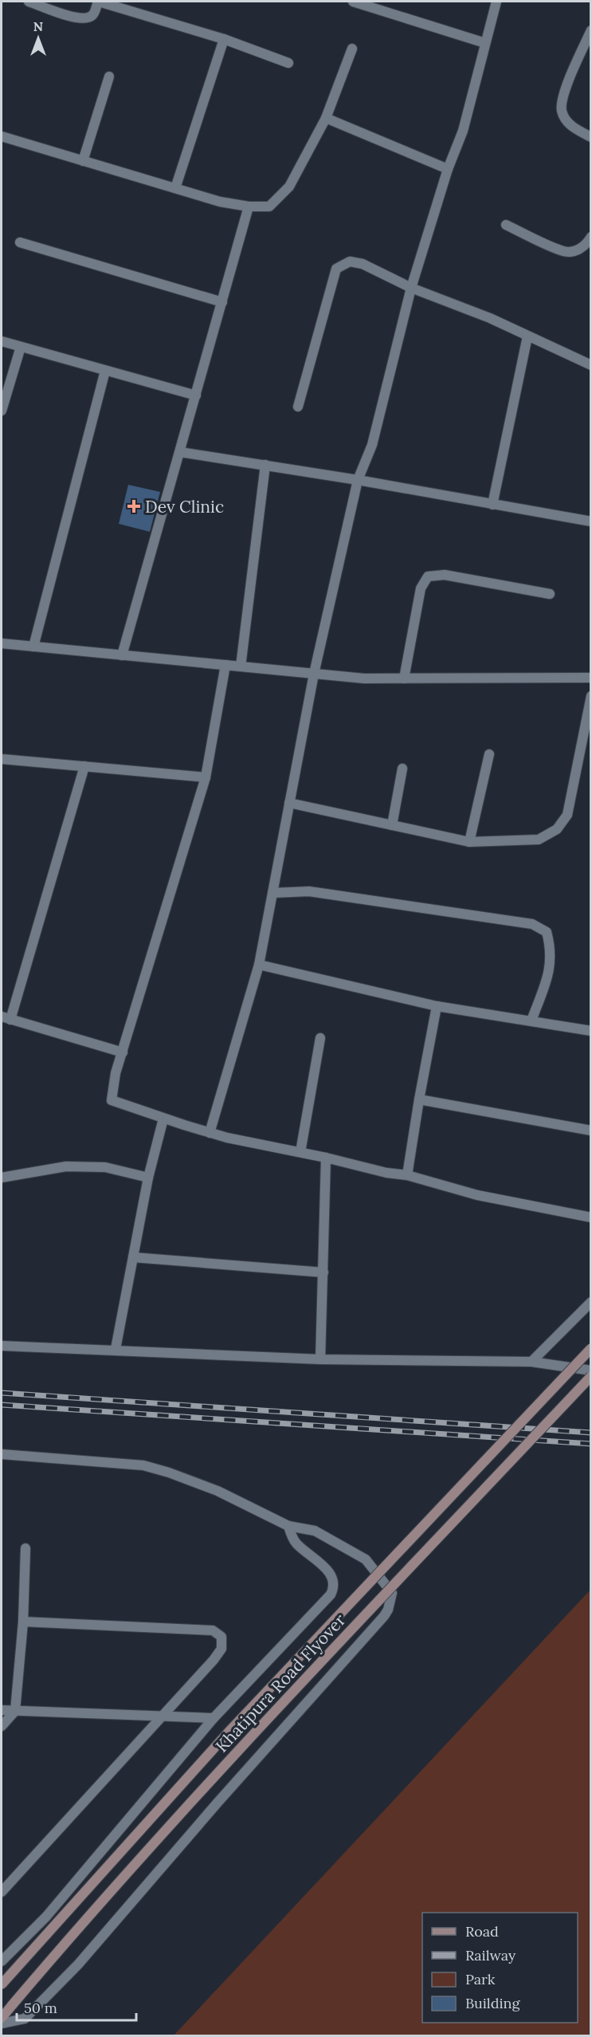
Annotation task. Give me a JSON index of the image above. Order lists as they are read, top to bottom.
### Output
{
  "streets": {
    "main road": ["Khatipura Road Flyover"]
  },
  "places": {
    "health": ["Dev Clinic"]
  },
  "legend": [
    "Road",
    "Railway",
    "Park",
    "Building"
  ],
  "scale_bar": "50 m",
  "north": "top"
}
